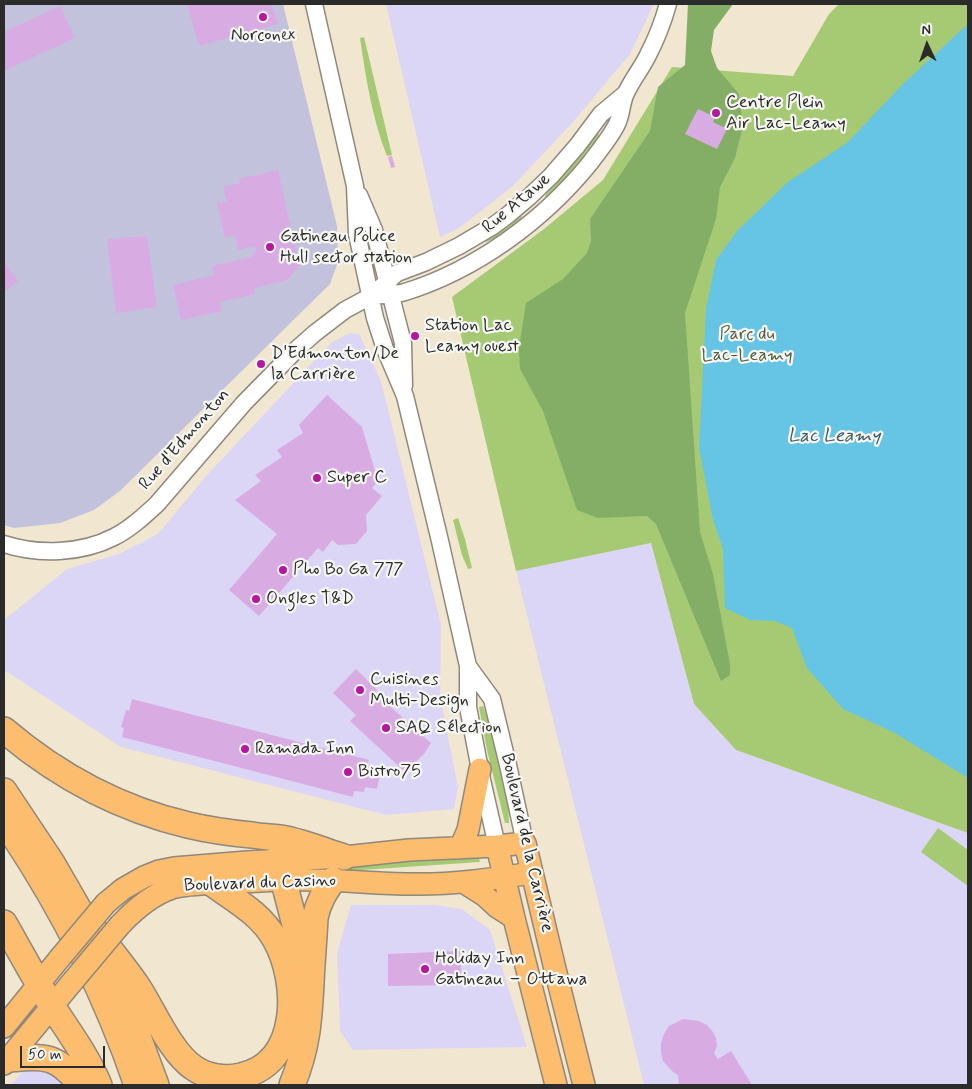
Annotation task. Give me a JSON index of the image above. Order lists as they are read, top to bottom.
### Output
{
  "streets": {
    "main road": ["Boulevard de la Carrière", "Boulevard du Casino"],
    "street": ["Rue Atawe", "Rue d'Edmonton"]
  },
  "crossings": [
    ["Rue Atawe", "Boulevard de la Carrière"],
    ["Rue d'Edmonton", "Boulevard de la Carrière"],
    ["Boulevard de la Carrière", "Boulevard du Casino"]
  ],
  "water": ["Lac Leamy"],
  "parks": ["Parc du Lac-Leamy"],
  "places": [
    "Norconex",
    "Centre Plein Air Lac-Leamy",
    "Gatineau Police Hull sector station",
    "Station Lac Leamy ouest",
    "D'Edmonton/De la Carrière",
    "Super C",
    "Pho Bo Ga 777",
    "Ongles T&D",
    "Cuisines Multi-Design",
    "SAQ Sélection",
    "Ramada Inn",
    "Bistro75",
    "Holiday Inn Gatineau – Ottawa"
  ],
  "scale_bar": "50 m",
  "north": "top"
}
